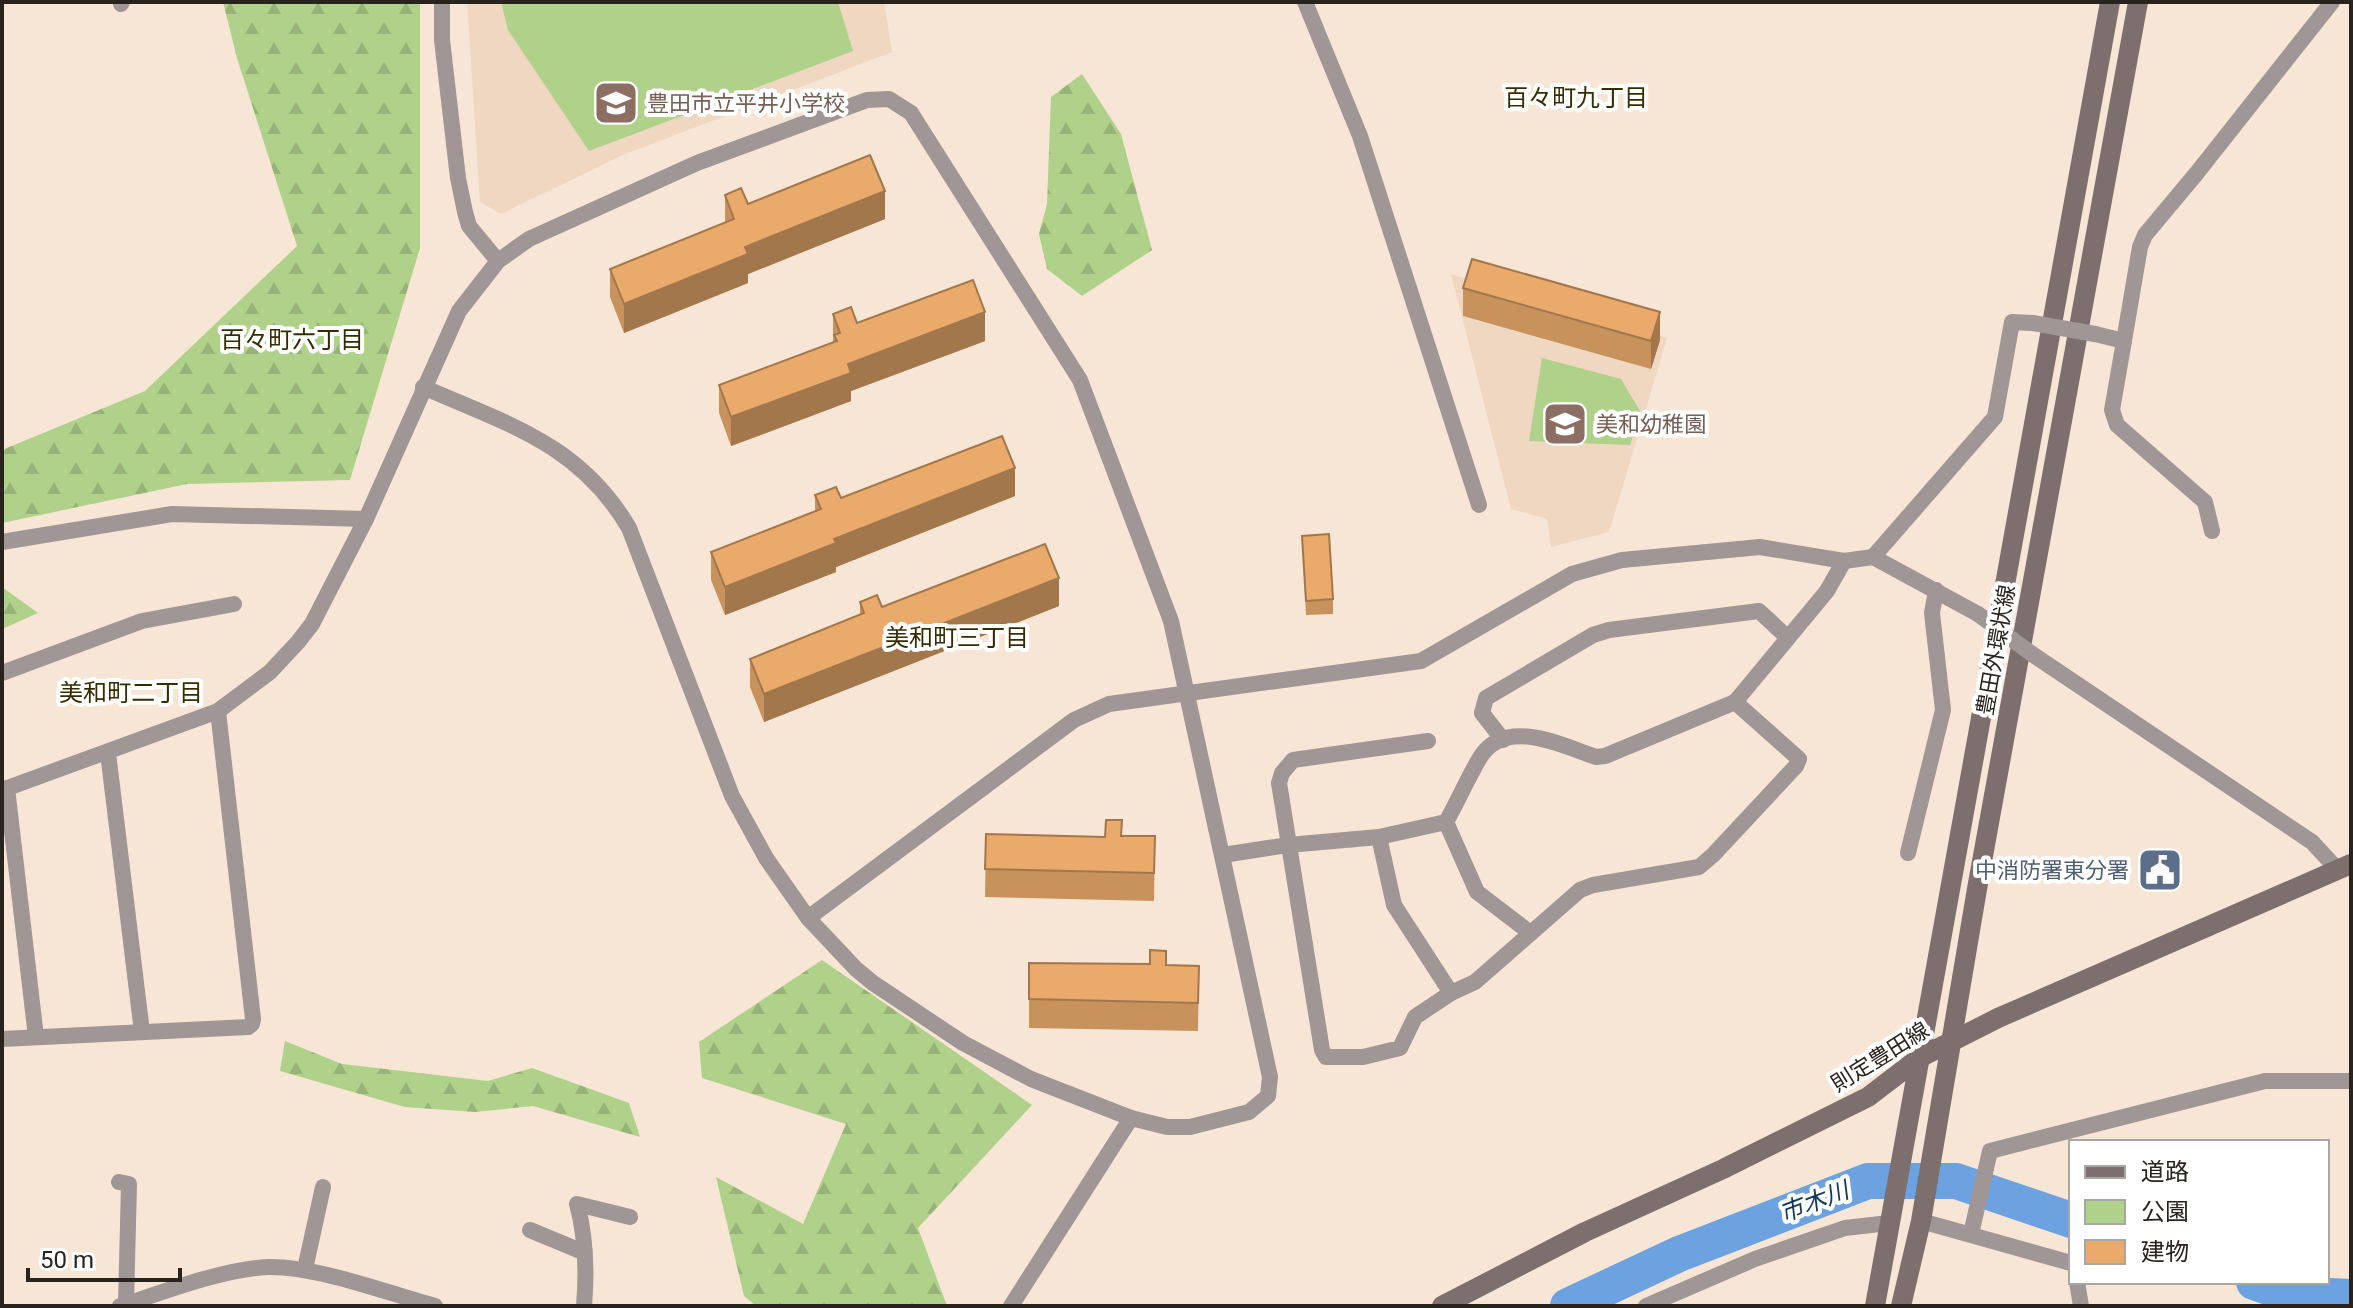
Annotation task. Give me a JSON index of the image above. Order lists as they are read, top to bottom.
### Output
{
  "streets": {
    "street": ["豊田外環状線", "則定豊田線"]
  },
  "crossings": [
    ["豊田外環状線", "則定豊田線"]
  ],
  "districts": [
    "百々町九丁目",
    "百々町六丁目",
    "美和町三丁目",
    "美和町二丁目"
  ],
  "water": ["市木川"],
  "places": {
    "school or university": ["豊田市立平井小学校", "美和幼稚園"],
    "public building": ["中消防署東分署"]
  },
  "legend": ["道路", "公園", "建物"],
  "scale_bar": "50 m"
}
